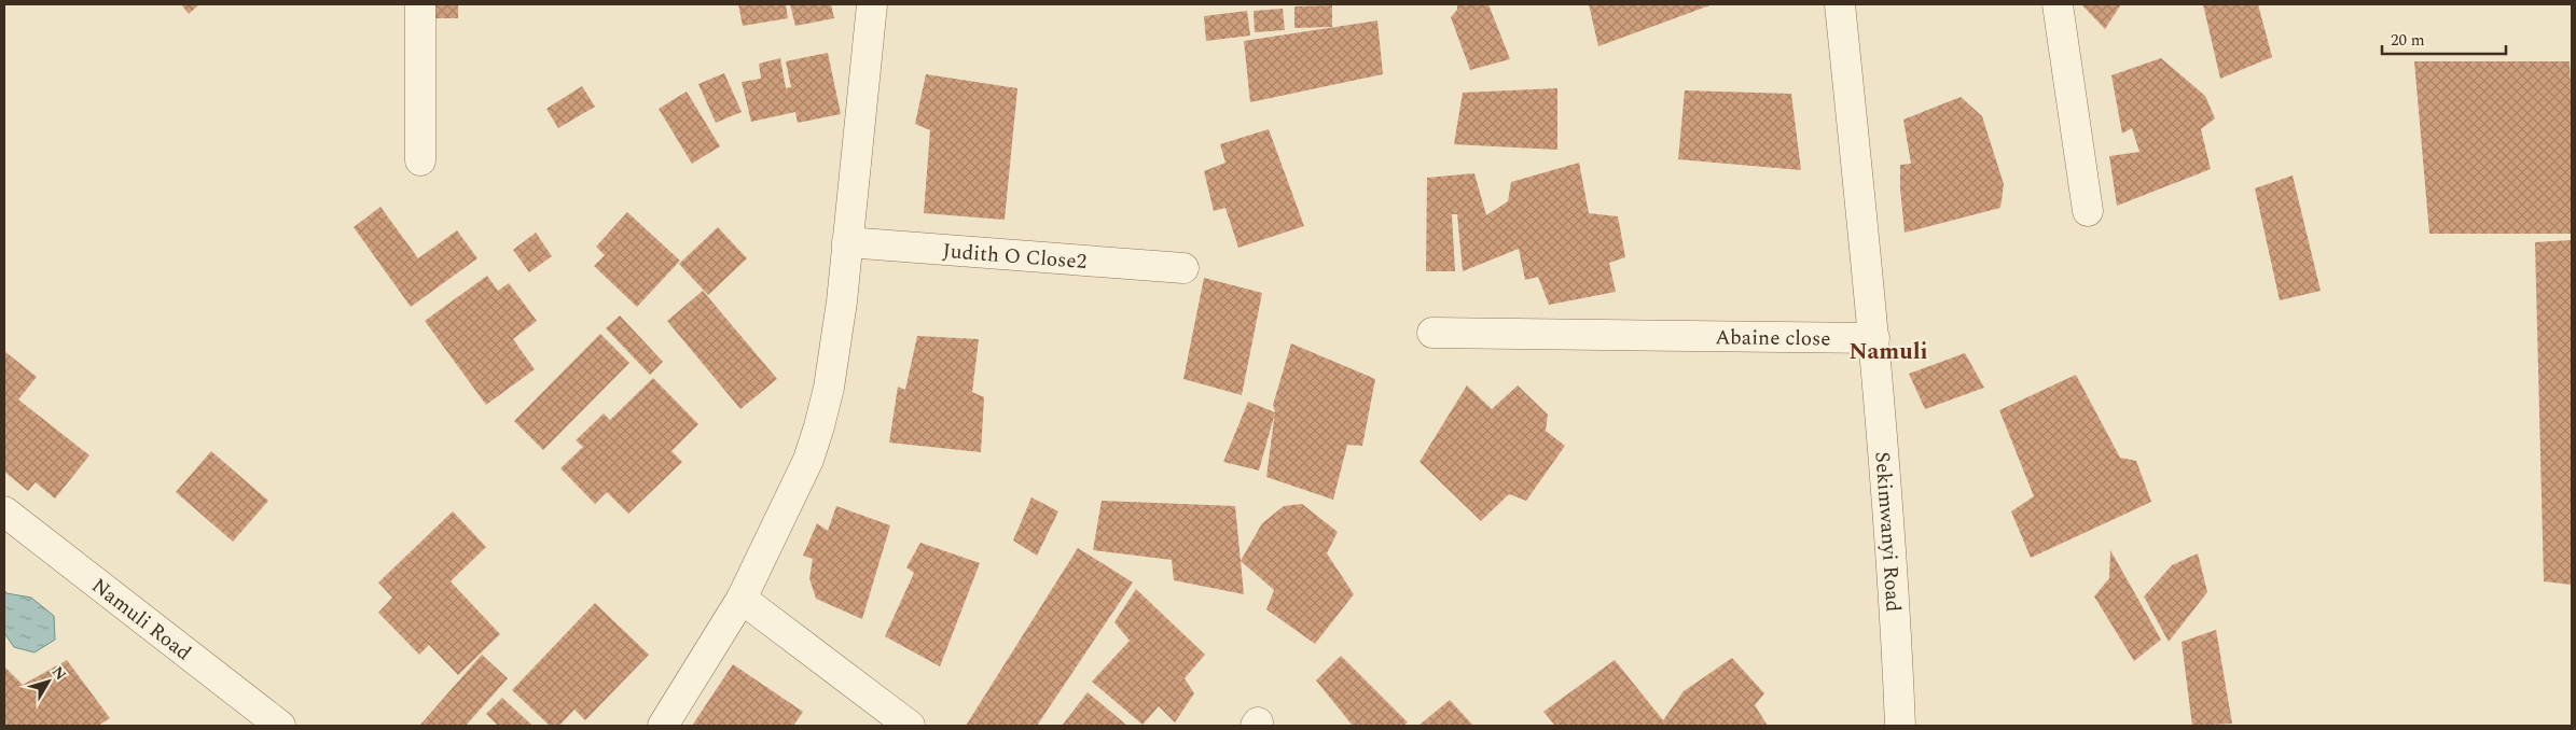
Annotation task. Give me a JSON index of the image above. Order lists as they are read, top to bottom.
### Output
{
  "streets": {
    "street": [
      "Judith O Close2",
      "Abaine close",
      "Sekimwanyi Road",
      "Namuli Road"
    ]
  },
  "crossings": [
    ["Abaine close", "Sekimwanyi Road"]
  ],
  "districts": ["Namuli"],
  "scale_bar": "20 m",
  "north": "top right"
}
